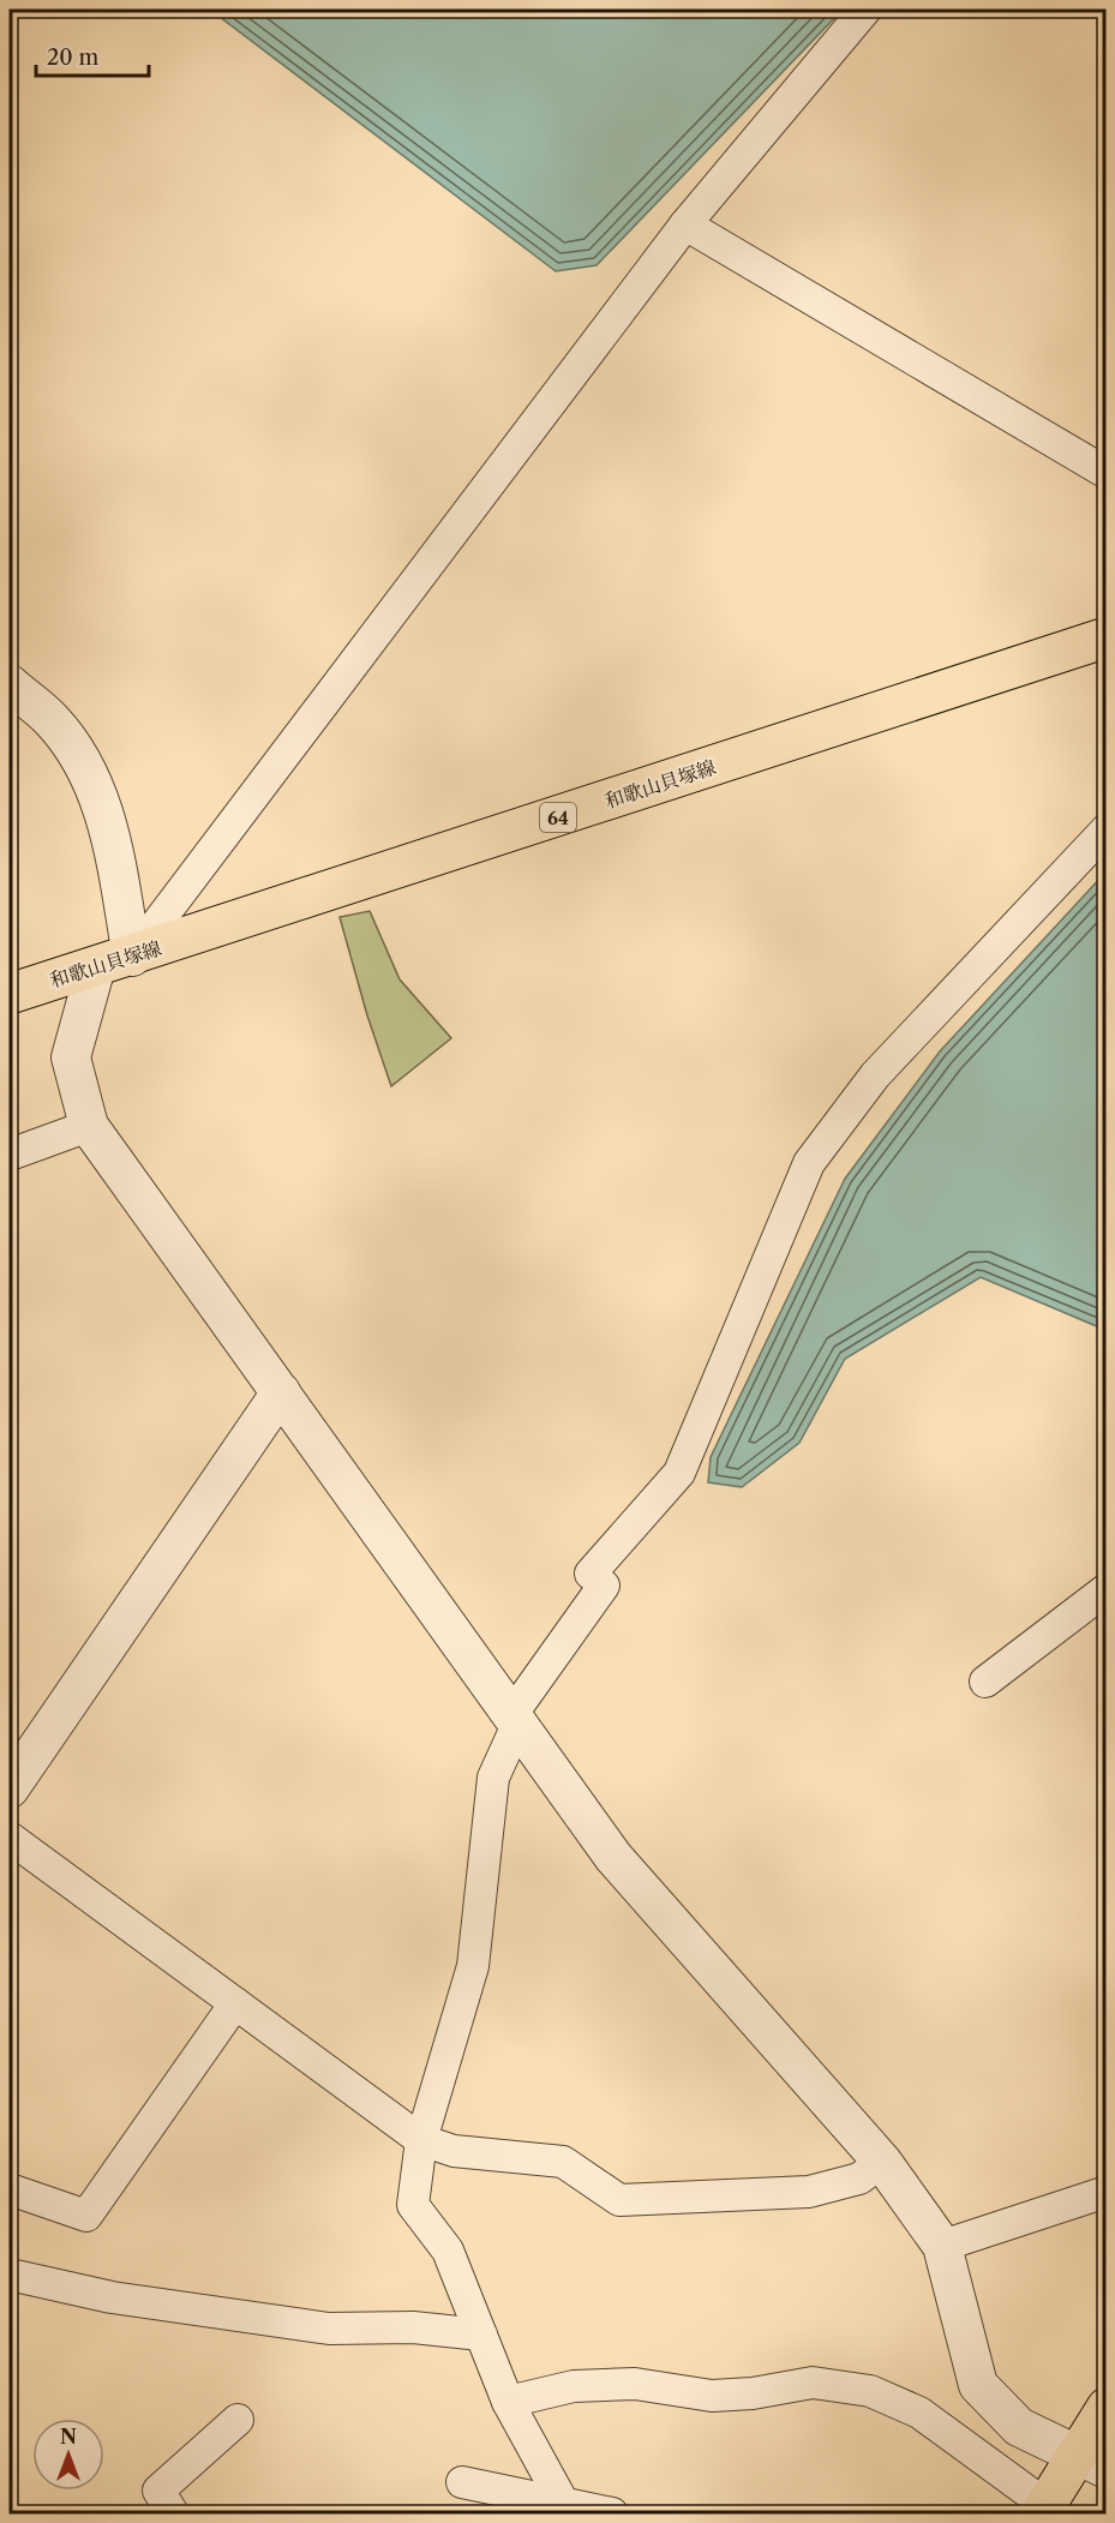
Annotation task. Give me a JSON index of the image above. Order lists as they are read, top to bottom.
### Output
{
  "streets": {
    "main road": ["和歌山貝塚線", "64"]
  },
  "scale_bar": "20 m",
  "north": "top"
}
